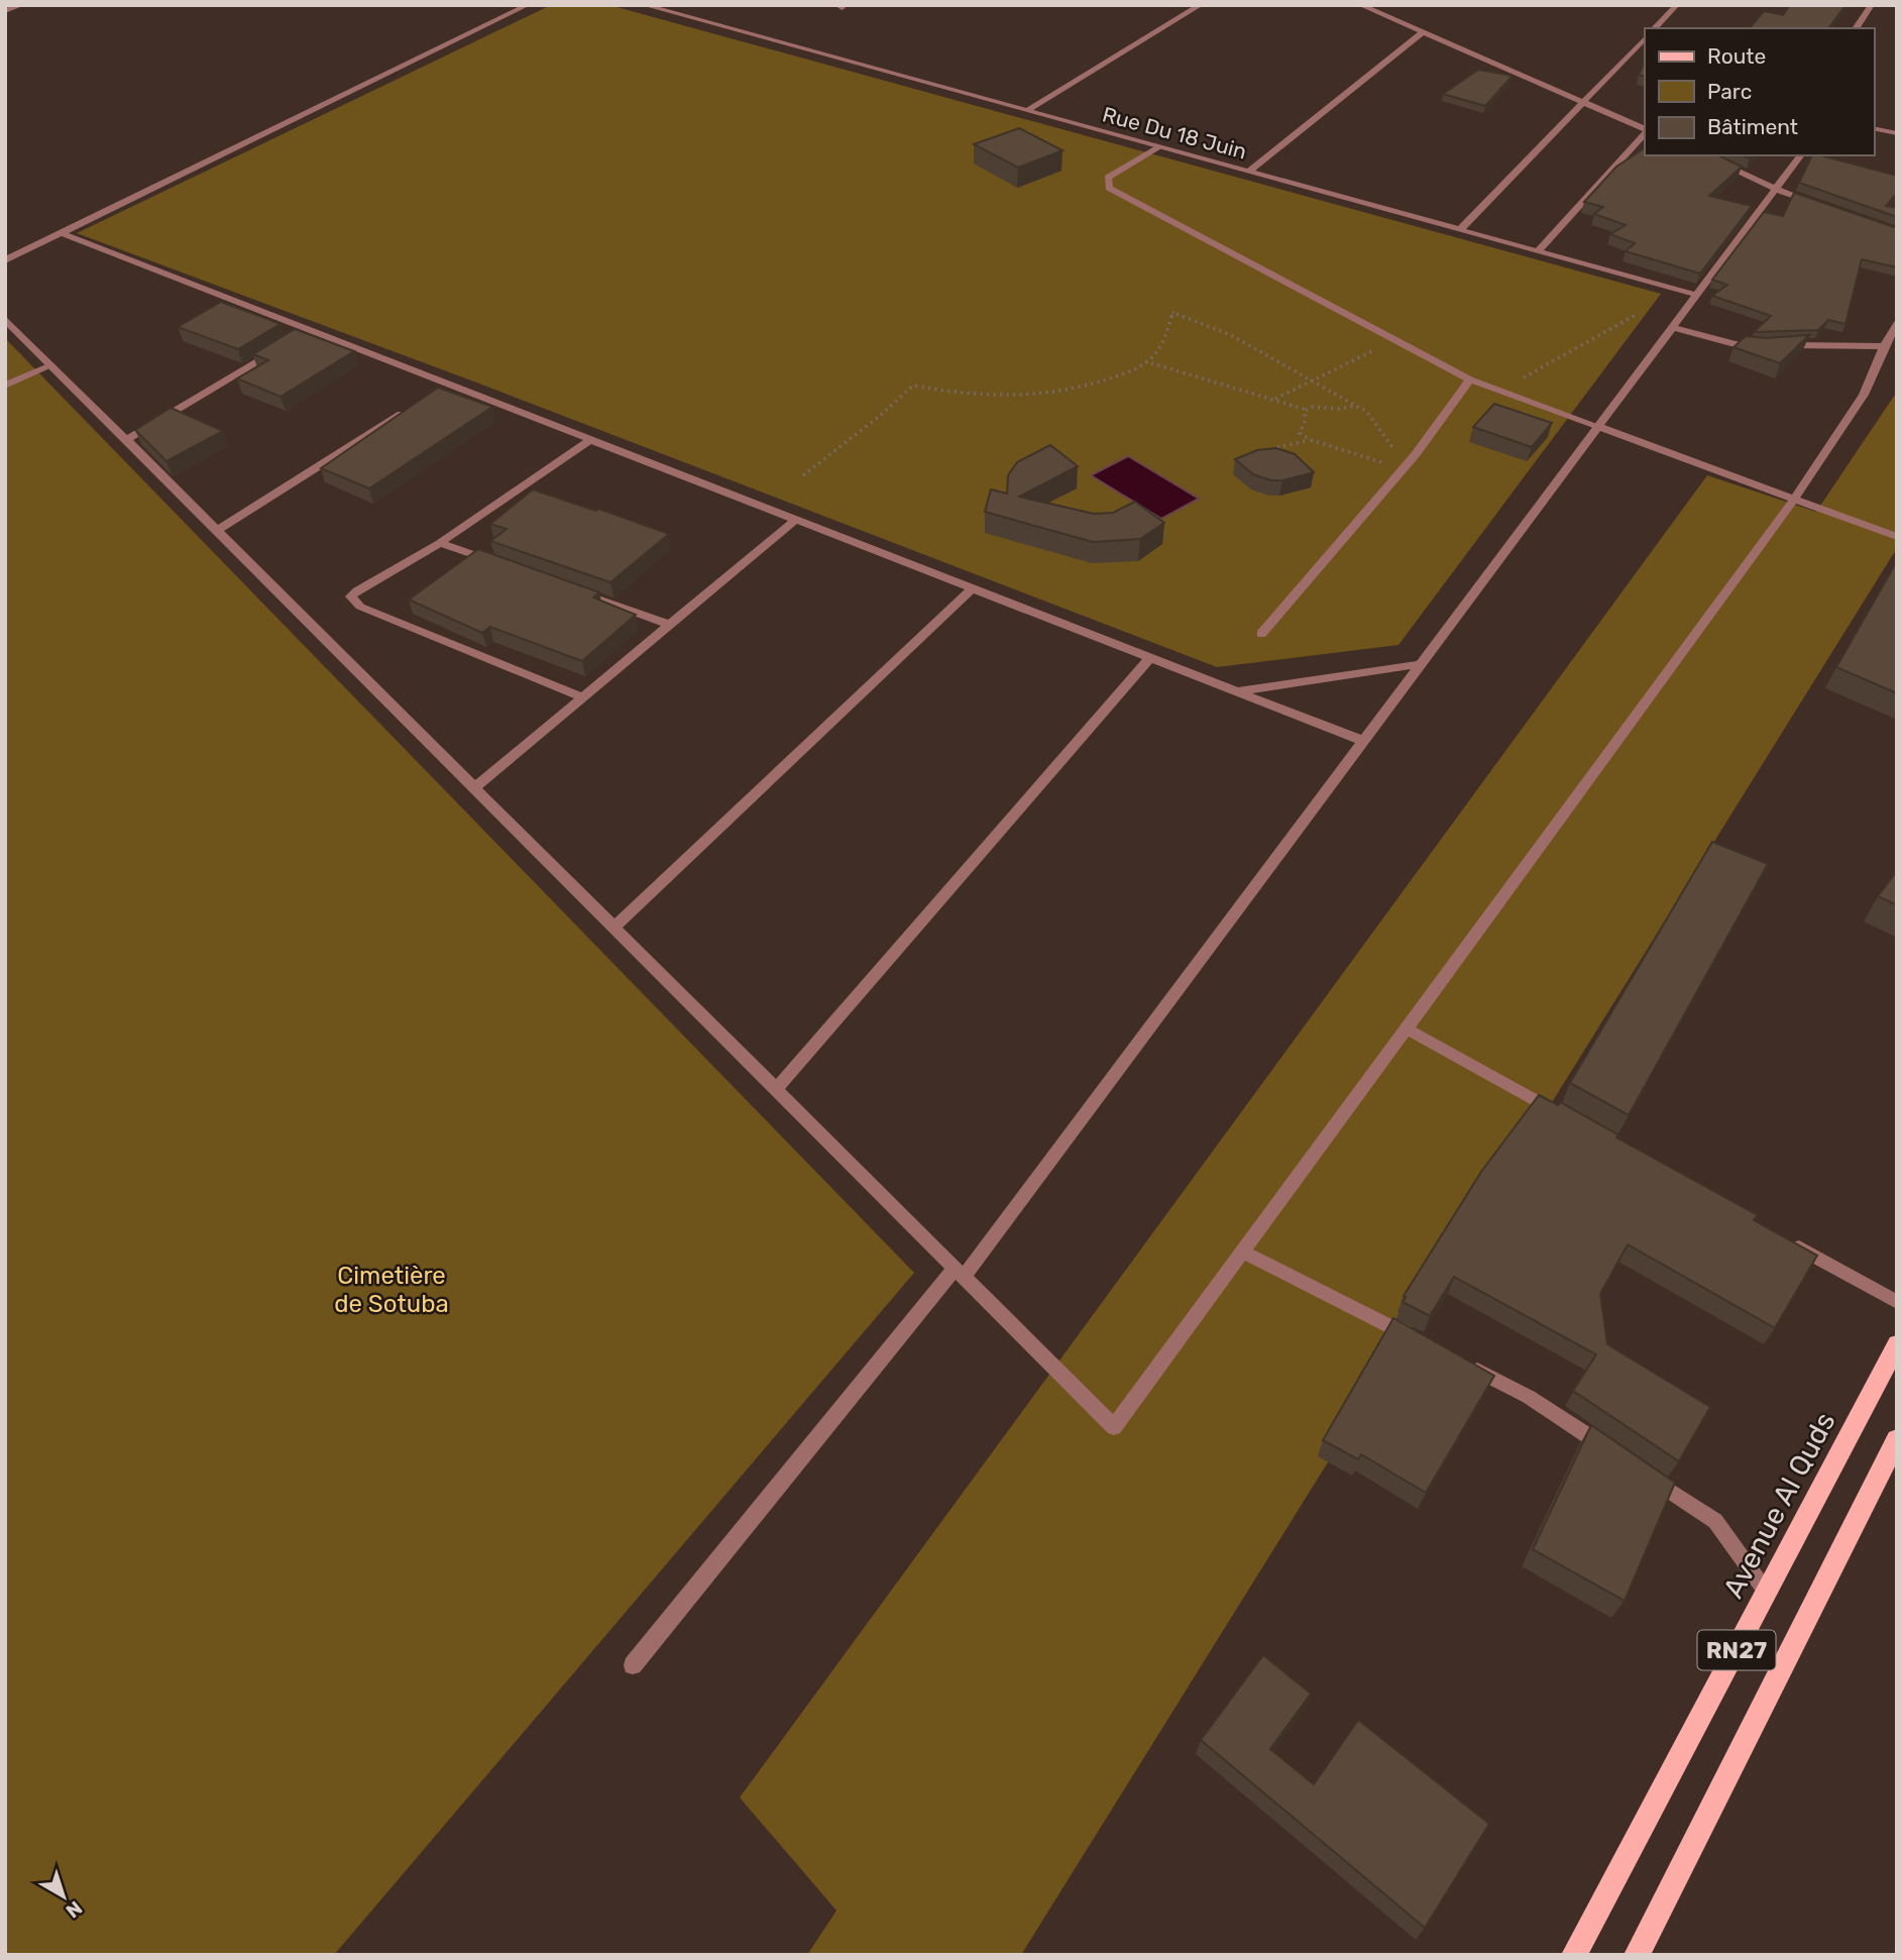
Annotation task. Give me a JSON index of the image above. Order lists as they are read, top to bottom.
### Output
{
  "streets": {
    "main road": ["Avenue Al Quds", "RN27"],
    "street": ["Rue Du 18 Juin"]
  },
  "parks": ["Cimetière de Sotuba"],
  "legend": ["Route", "Parc", "Bâtiment"],
  "north": "bottom right"
}
